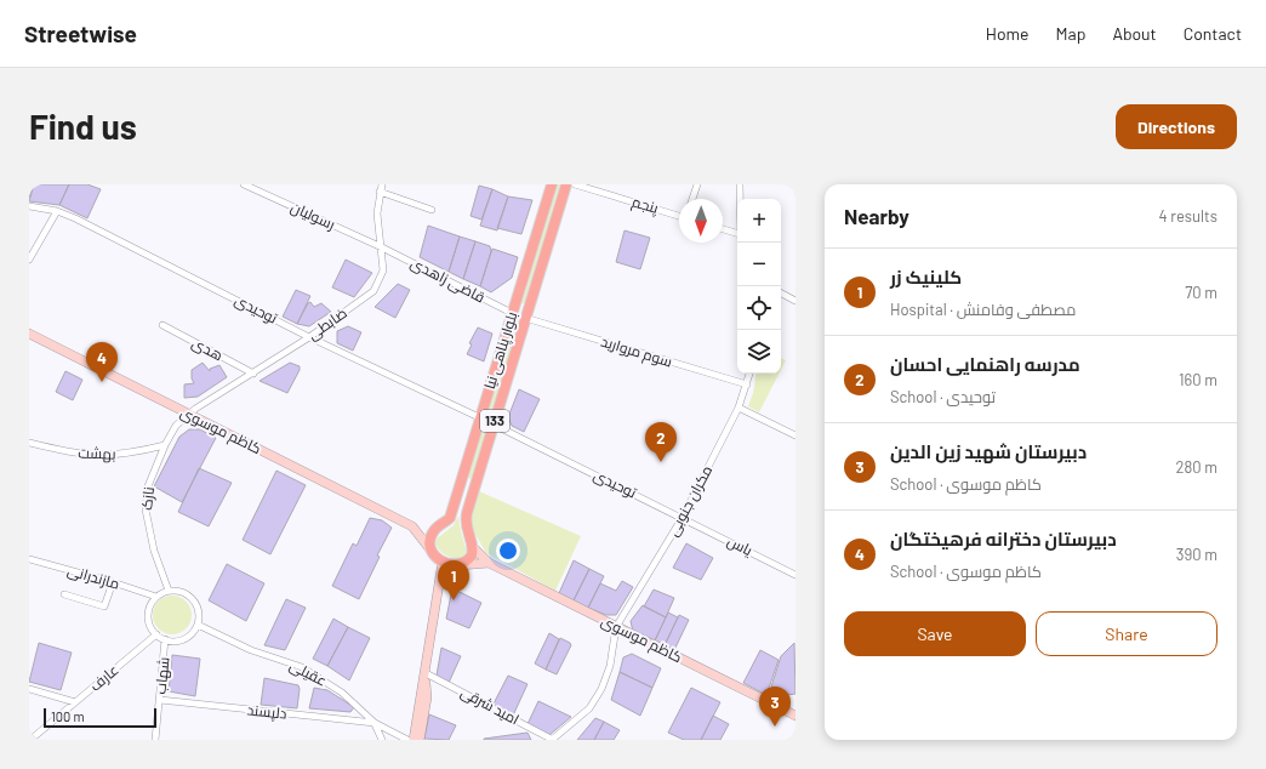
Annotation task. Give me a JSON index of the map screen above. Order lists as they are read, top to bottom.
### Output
{
  "streets": {
    "main road": ["بلوار پناهی نیا", "133", "کاظم موسوی"],
    "street": [
      "پنجم",
      "رسولیان",
      "قاضی زاهدی",
      "توحیدی",
      "ضابطی",
      "هدی",
      "سوم مروارید",
      "بهشت",
      "نازک",
      "مکران جنوبی",
      "یاس",
      "مازندرانی",
      "عقیلی",
      "شهاب",
      "عارف",
      "امید شرقی",
      "دلپسند"
    ]
  },
  "crossings": [
    ["رسولیان", "قاضی زاهدی"],
    ["رسولیان", "ضابطی"],
    ["قاضی زاهدی", "ضابطی"],
    ["قاضی زاهدی", "بلوار پناهی نیا"],
    ["توحیدی", "ضابطی"],
    ["توحیدی", "بلوار پناهی نیا"],
    ["توحیدی", "مکران جنوبی"],
    ["توحیدی", "یاس"],
    ["ضابطی", "هدی"],
    ["ضابطی", "کاظم موسوی"],
    ["ضابطی", "نازک"],
    ["بلوار پناهی نیا", "سوم مروارید"],
    ["بلوار پناهی نیا", "کاظم موسوی"],
    ["سوم مروارید", "مکران جنوبی"],
    ["کاظم موسوی", "نازک"],
    ["کاظم موسوی", "مکران جنوبی"],
    ["بهشت", "نازک"],
    ["نازک", "مازندرانی"],
    ["نازک", "عقیلی"],
    ["نازک", "شهاب"],
    ["نازک", "عارف"],
    ["مکران جنوبی", "یاس"],
    ["مازندرانی", "عقیلی"],
    ["مازندرانی", "شهاب"],
    ["مازندرانی", "عارف"],
    ["عقیلی", "شهاب"],
    ["عقیلی", "عارف"],
    ["عقیلی", "دلپسند"],
    ["شهاب", "عارف"],
    ["شهاب", "دلپسند"]
  ],
  "scale_bar": "100 m",
  "north": "bottom",
  "page": {
    "header": "Streetwise",
    "nav": [
      "Home",
      "Map",
      "About",
      "Contact"
    ],
    "buttons": [
      "Directions",
      ["Save", "Share"]
    ],
    "title": "Find us",
    "heading": ["Nearby", "4 results"],
    "map_buttons": ["+", "−"],
    "list": [
      {
        "mark": "1",
        "name": "کلینیک زر",
        "note": "Hospital · مصطفی وفامنش",
        "value": "70 m"
      },
      {
        "mark": "2",
        "name": "مدرسه راهنمایی احسان",
        "note": "School · توحیدی",
        "value": "160 m"
      },
      {
        "mark": "3",
        "name": "دبیرستان شهید زین الدین",
        "note": "School · کاظم موسوی",
        "value": "280 m"
      },
      {
        "mark": "4",
        "name": "دبیرستان دخترانه فرهیختگان",
        "note": "School · کاظم موسوی",
        "value": "390 m"
      }
    ],
    "pins": [
      "4",
      "2",
      "1",
      "3"
    ],
    "scale": "100 m"
  }
}
